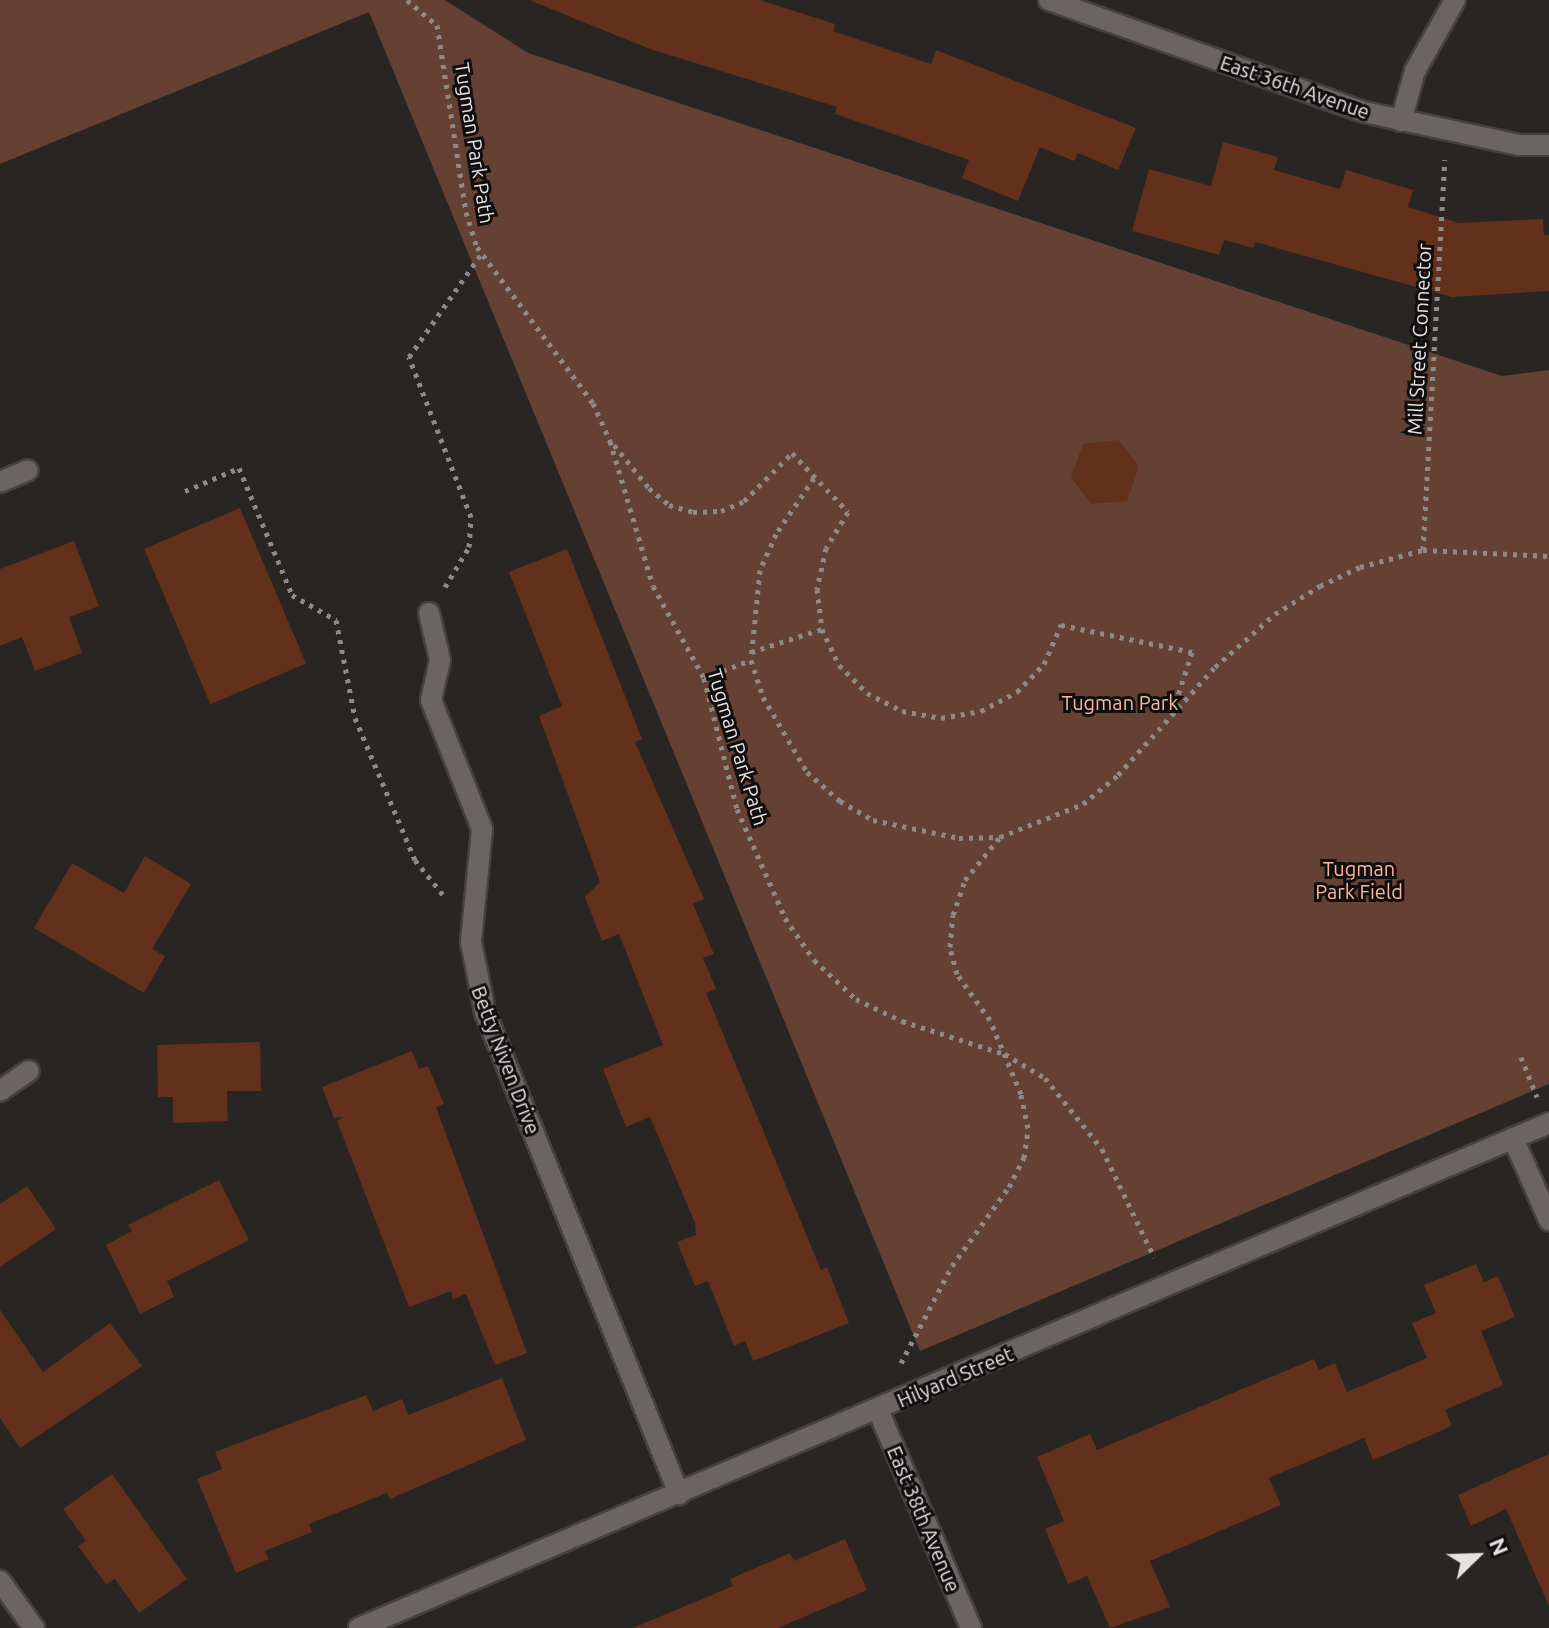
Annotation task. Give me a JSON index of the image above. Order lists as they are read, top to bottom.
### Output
{
  "streets": {
    "street": [
      "East 36th Avenue",
      "Betty Niven Drive",
      "Hilyard Street",
      "East 38th Avenue"
    ],
    "path": ["Tugman Park Path", "Mill Street Connector"]
  },
  "crossings": [
    ["East 36th Avenue", "Mill Street Connector"],
    ["Tugman Park Path", "Mill Street Connector"],
    ["Tugman Park Path", "Hilyard Street"],
    ["Betty Niven Drive", "Hilyard Street"],
    ["Hilyard Street", "East 38th Avenue"]
  ],
  "parks": ["Tugman Park", "Tugman Park Field"],
  "north": "top right"
}
